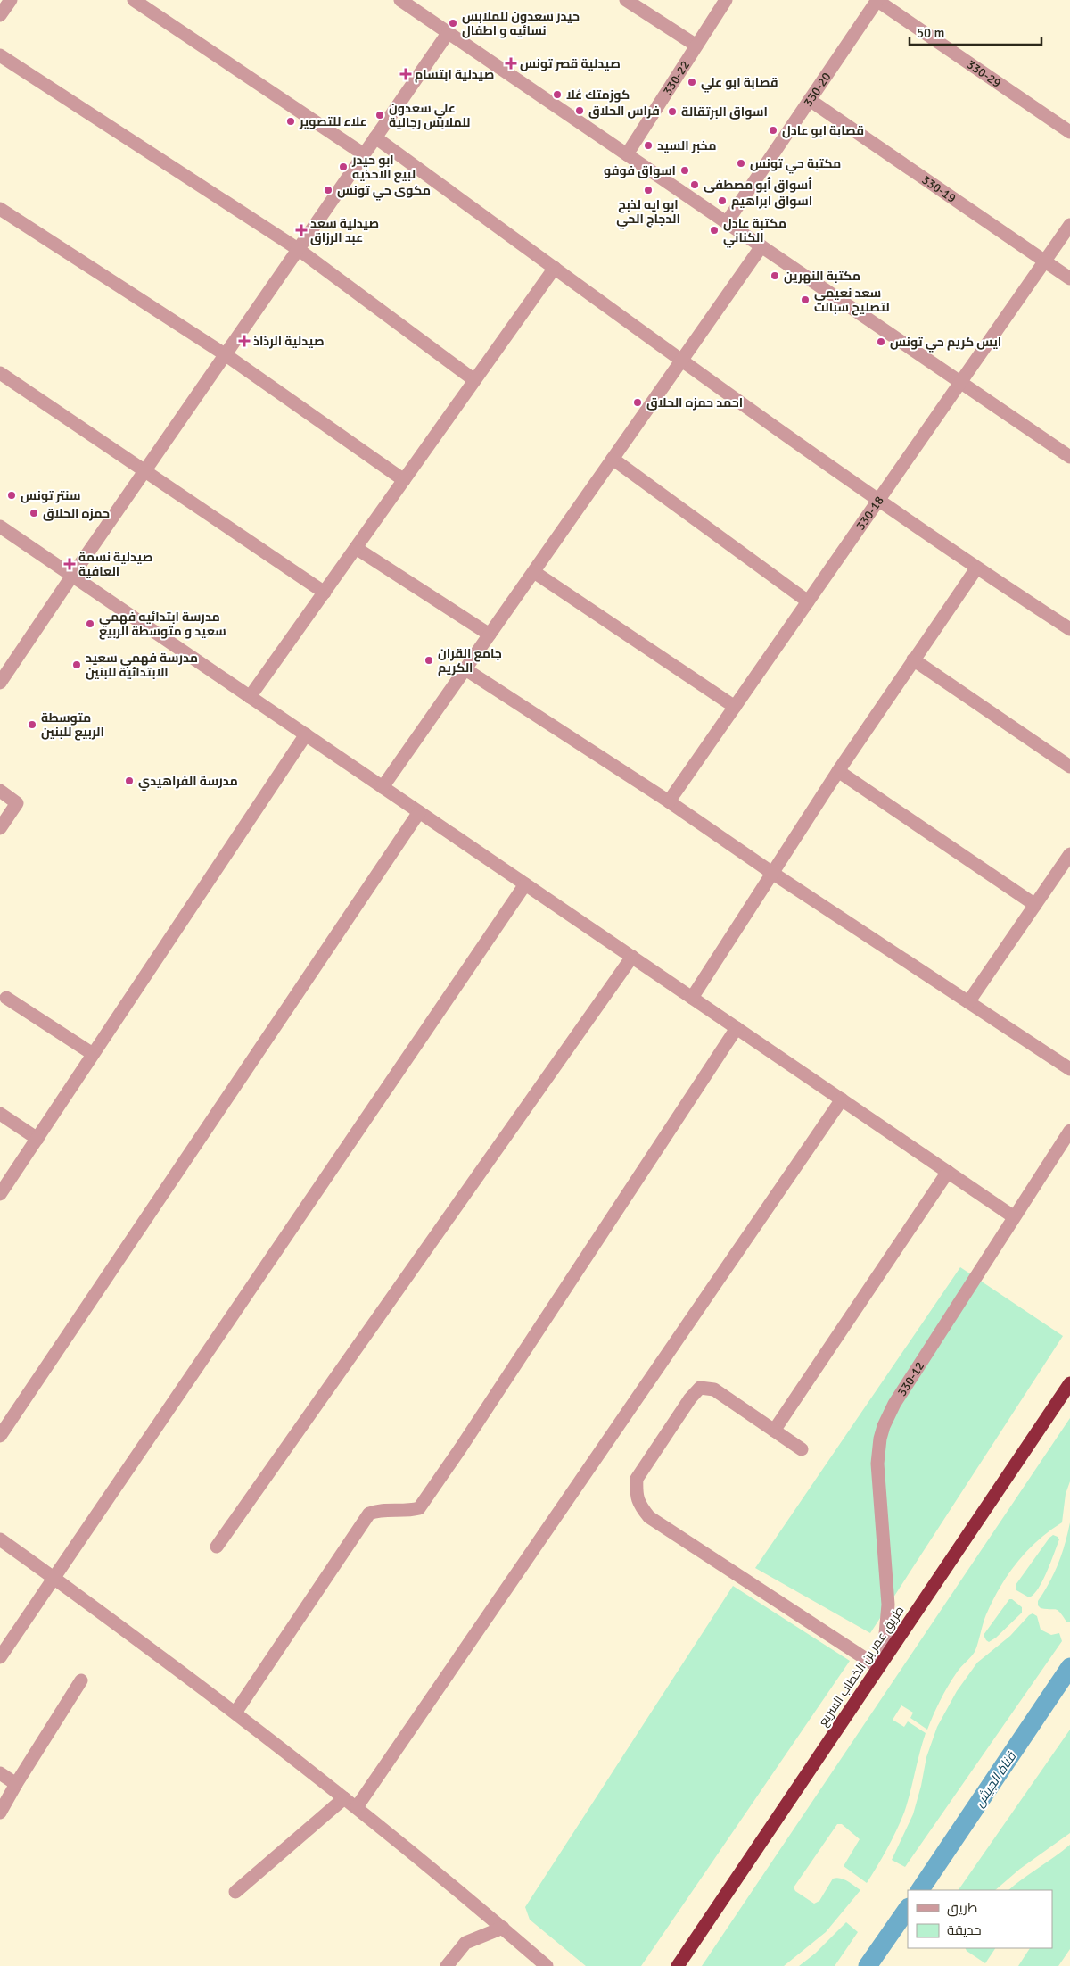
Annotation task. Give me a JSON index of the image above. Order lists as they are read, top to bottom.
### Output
{
  "streets": {
    "highway": ["طريق عمر بن الخطاب السريع"],
    "street": [
      "330-29",
      "330-22",
      "330-20",
      "330-19",
      "330-18",
      "330-12"
    ]
  },
  "crossings": [
    ["330-29", "330-20"],
    ["330-20", "330-19"],
    ["330-19", "330-18"],
    ["330-12", "طريق عمر بن الخطاب السريع"]
  ],
  "water": ["قناة الجيش"],
  "places": {
    "other": [
      "حيدر سعدون للملابس نسائيه و اطفال",
      "قصابة ابو علي",
      "كوزمتك عُلا",
      "فراس الحلاق",
      "اسواق البرتقالة",
      "علي سعدون للملابس رجالية",
      "علاء للتصوير",
      "قصابة ابو عادل",
      "مخبر السيد",
      "مكتبة حي تونس",
      "ابو حيدر لبيع الاحذيه",
      "اسواق فوفو",
      "أسواق أبو مصطفى",
      "مكوى حي تونس",
      "ابو ايه لذبح الدجاج الحي",
      "اسواق ابراهيم",
      "مكتبة عادل الكناني",
      "مكتبة النهرين",
      "سعد نعيمي لتصليح سبالت",
      "ايس كريم حي تونس",
      "احمد حمزه الحلاق",
      "سنتر تونس",
      "حمزه الحلاق",
      "مدرسة ابتدائيه فهمي سعيد و متوسطة الربيع",
      "جامع القران الكريم",
      "مدرسة فهمي سعيد الابتدائية للبنين",
      "متوسطة الربيع للبنين",
      "مدرسة الفراهيدي"
    ],
    "health": [
      "صيدلية قصر تونس",
      "صيدلية ابتسام",
      "صيدلية سعد عبد الرزاق",
      "صيدلية الرذاذ",
      "صيدلية نسمة العافية"
    ]
  },
  "legend": ["طريق", "حديقة"],
  "scale_bar": "50 m"
}
